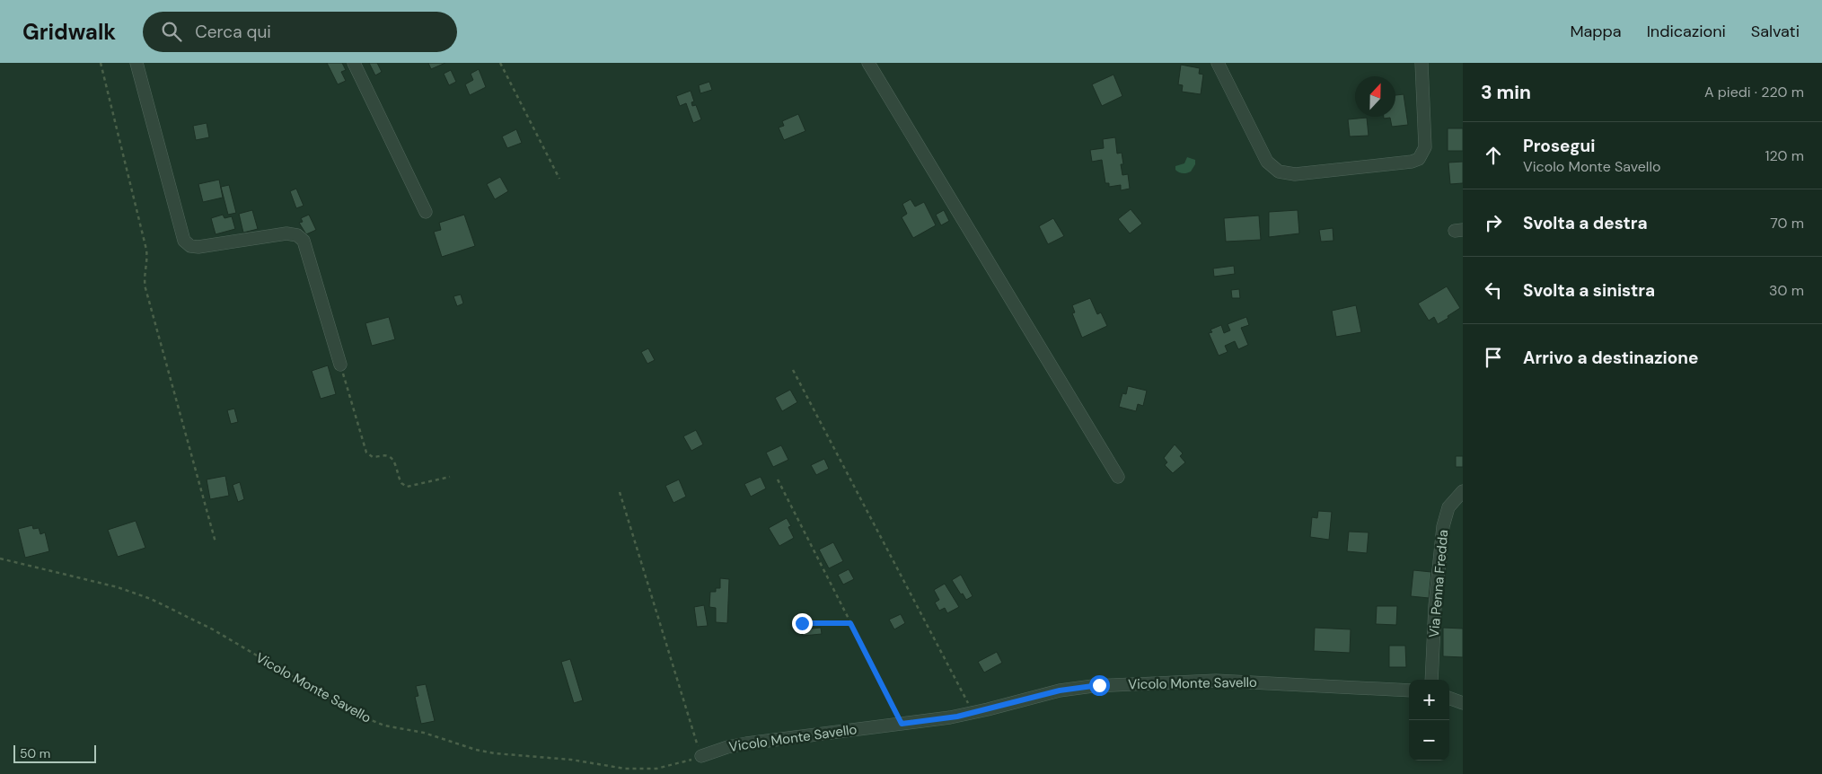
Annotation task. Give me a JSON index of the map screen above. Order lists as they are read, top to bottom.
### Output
{
  "streets": {
    "street": ["Via Penna Fredda", "Vicolo Monte Savello"]
  },
  "scale_bar": "50 m",
  "north": "top",
  "page": {
    "header": "Gridwalk",
    "search": "Cerca qui",
    "nav": ["Mappa", "Indicazioni", "Salvati"],
    "heading": ["3 min", "A piedi · 220 m"],
    "list": [
      ["Prosegui", "Vicolo Monte Savello", "120 m"],
      ["Svolta a destra", "70 m"],
      ["Svolta a sinistra", "30 m"],
      "Arrivo a destinazione"
    ],
    "map_buttons": ["+", "−"],
    "scale": "50 m"
  }
}
